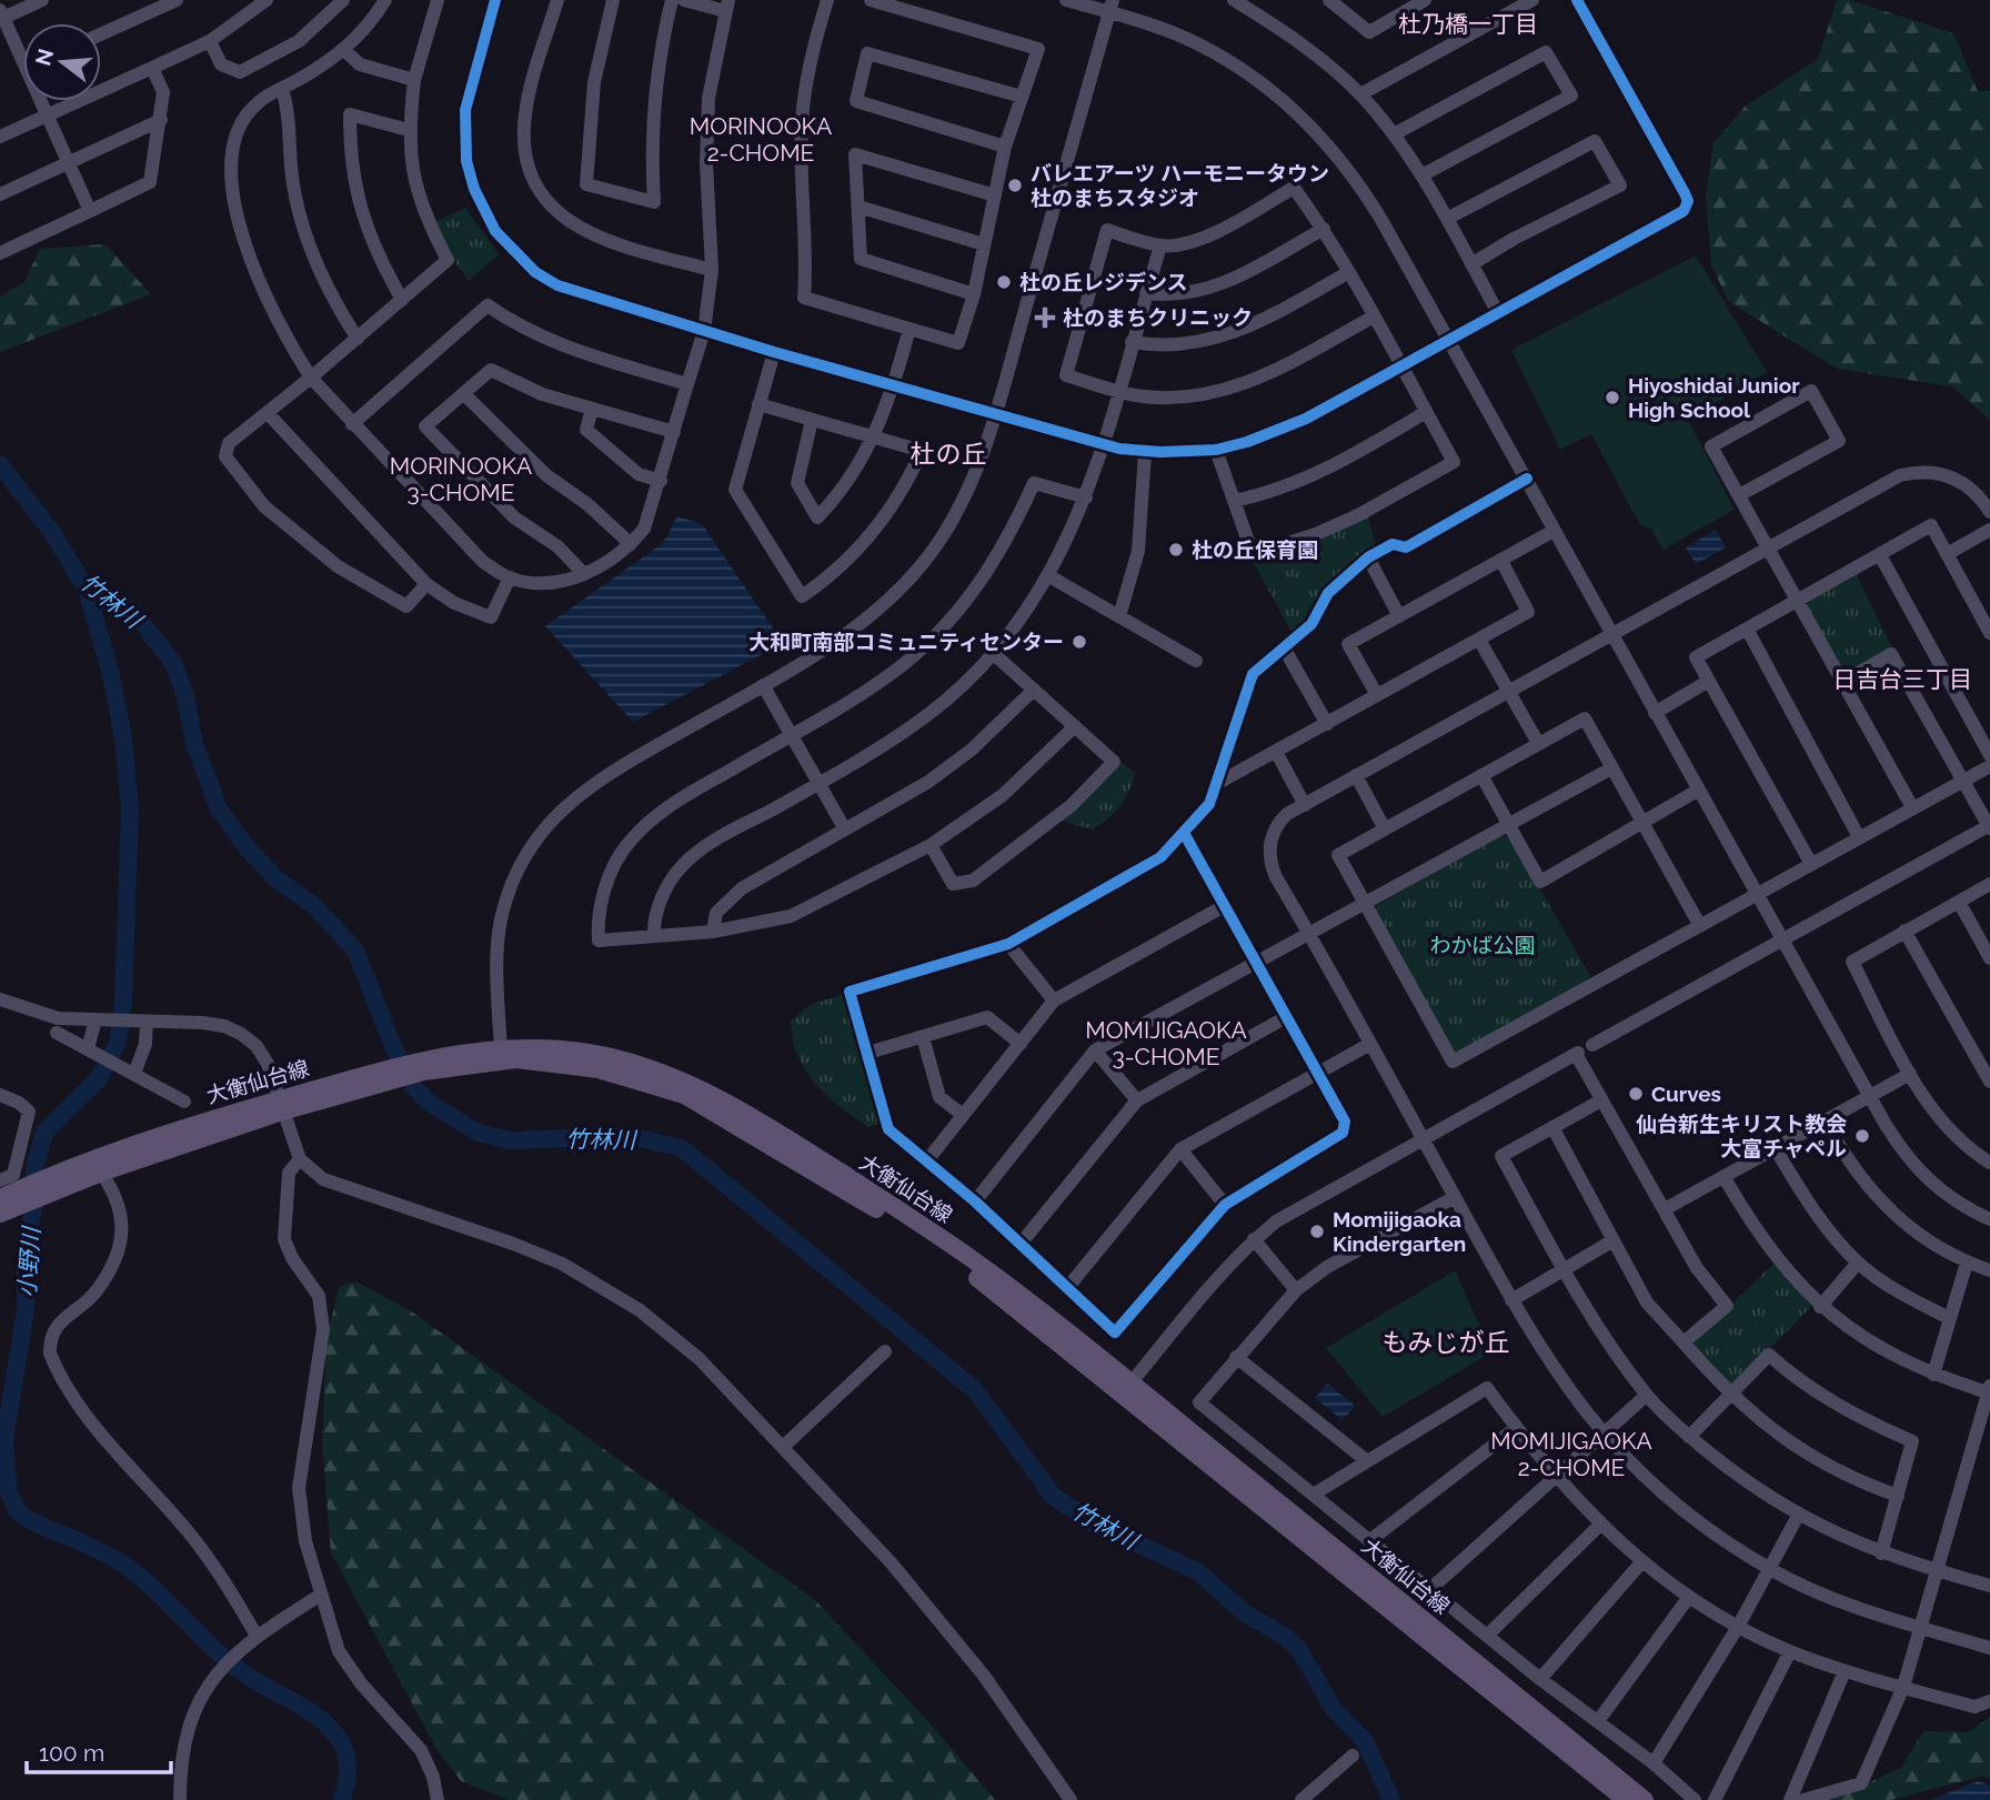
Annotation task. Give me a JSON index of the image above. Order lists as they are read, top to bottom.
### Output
{
  "streets": {
    "main road": ["大衡仙台線"]
  },
  "districts": [
    "杜乃橋一丁目",
    "MORINOOKA 2-CHOME",
    "杜の丘",
    "MORINOOKA 3-CHOME",
    "日吉台三丁目",
    "MOMIJIGAOKA 3-CHOME",
    "もみじが丘",
    "MOMIJIGAOKA 2-CHOME"
  ],
  "water": ["竹林川", "小野川"],
  "parks": ["わかば公園"],
  "places": {
    "other": [
      "バレエアーツ ハーモニータウン 杜のまちスタジオ",
      "杜の丘レジデンス",
      "Hiyoshidai Junior High School",
      "杜の丘保育園",
      "大和町南部コミュニティセンター",
      "Curves",
      "仙台新生キリスト教会 大富チャペル",
      "Momijigaoka Kindergarten"
    ],
    "health": ["杜のまちクリニック"]
  },
  "scale_bar": "100 m",
  "north": "left"
}
